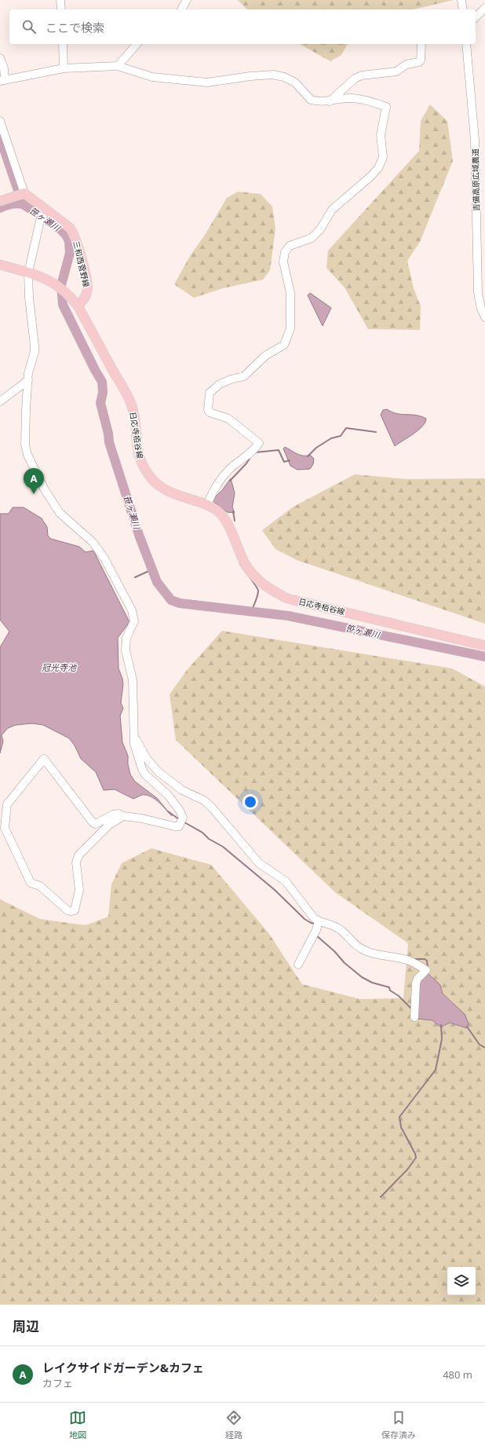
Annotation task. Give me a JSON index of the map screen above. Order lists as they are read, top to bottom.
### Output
{
  "streets": {
    "main road": ["三和西菅野線", "日応寺栢谷線"],
    "street": ["吉備高原広域農道"]
  },
  "crossings": [
    ["三和西菅野線", "日応寺栢谷線"]
  ],
  "water": ["笹ヶ瀬川", "冠光寺池"],
  "page": {
    "search": "ここで検索",
    "pins": "A",
    "heading": "周辺",
    "list": [
      {
        "mark": "A",
        "name": "レイクサイドガーデン&カフェ",
        "note": "カフェ",
        "value": "480 m"
      }
    ],
    "nav": ["地図", "経路", "保存済み"]
  }
}
